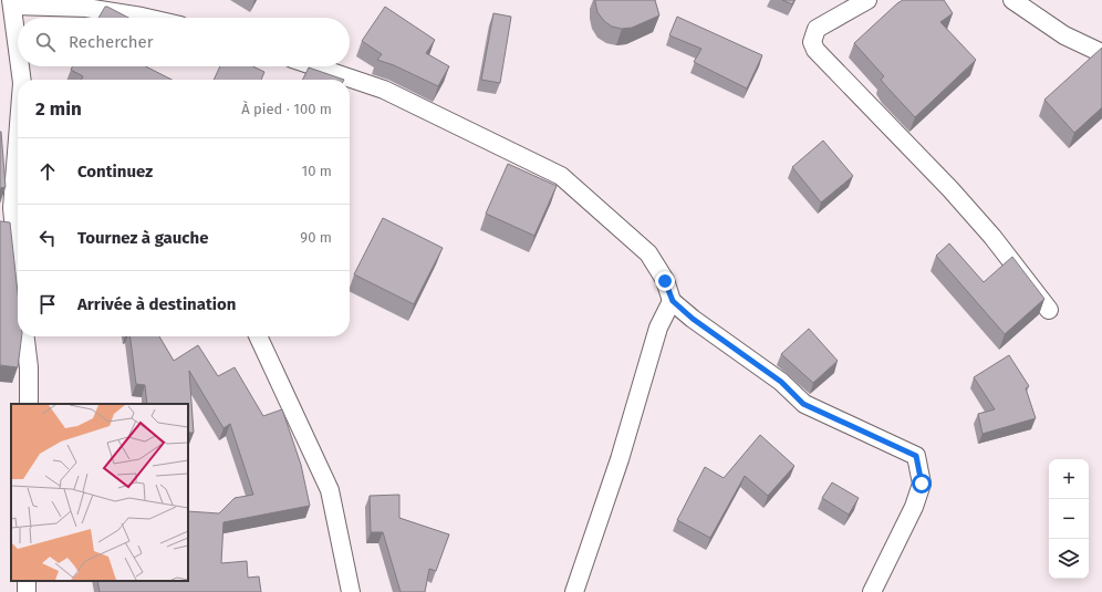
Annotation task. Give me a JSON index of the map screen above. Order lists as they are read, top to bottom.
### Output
{
  "page": {
    "search": "Rechercher",
    "heading": ["2 min", "À pied · 100 m"],
    "list": [
      ["Continuez", "10 m"],
      ["Tournez à gauche", "90 m"],
      "Arrivée à destination"
    ],
    "map_buttons": ["+", "−"]
  }
}
